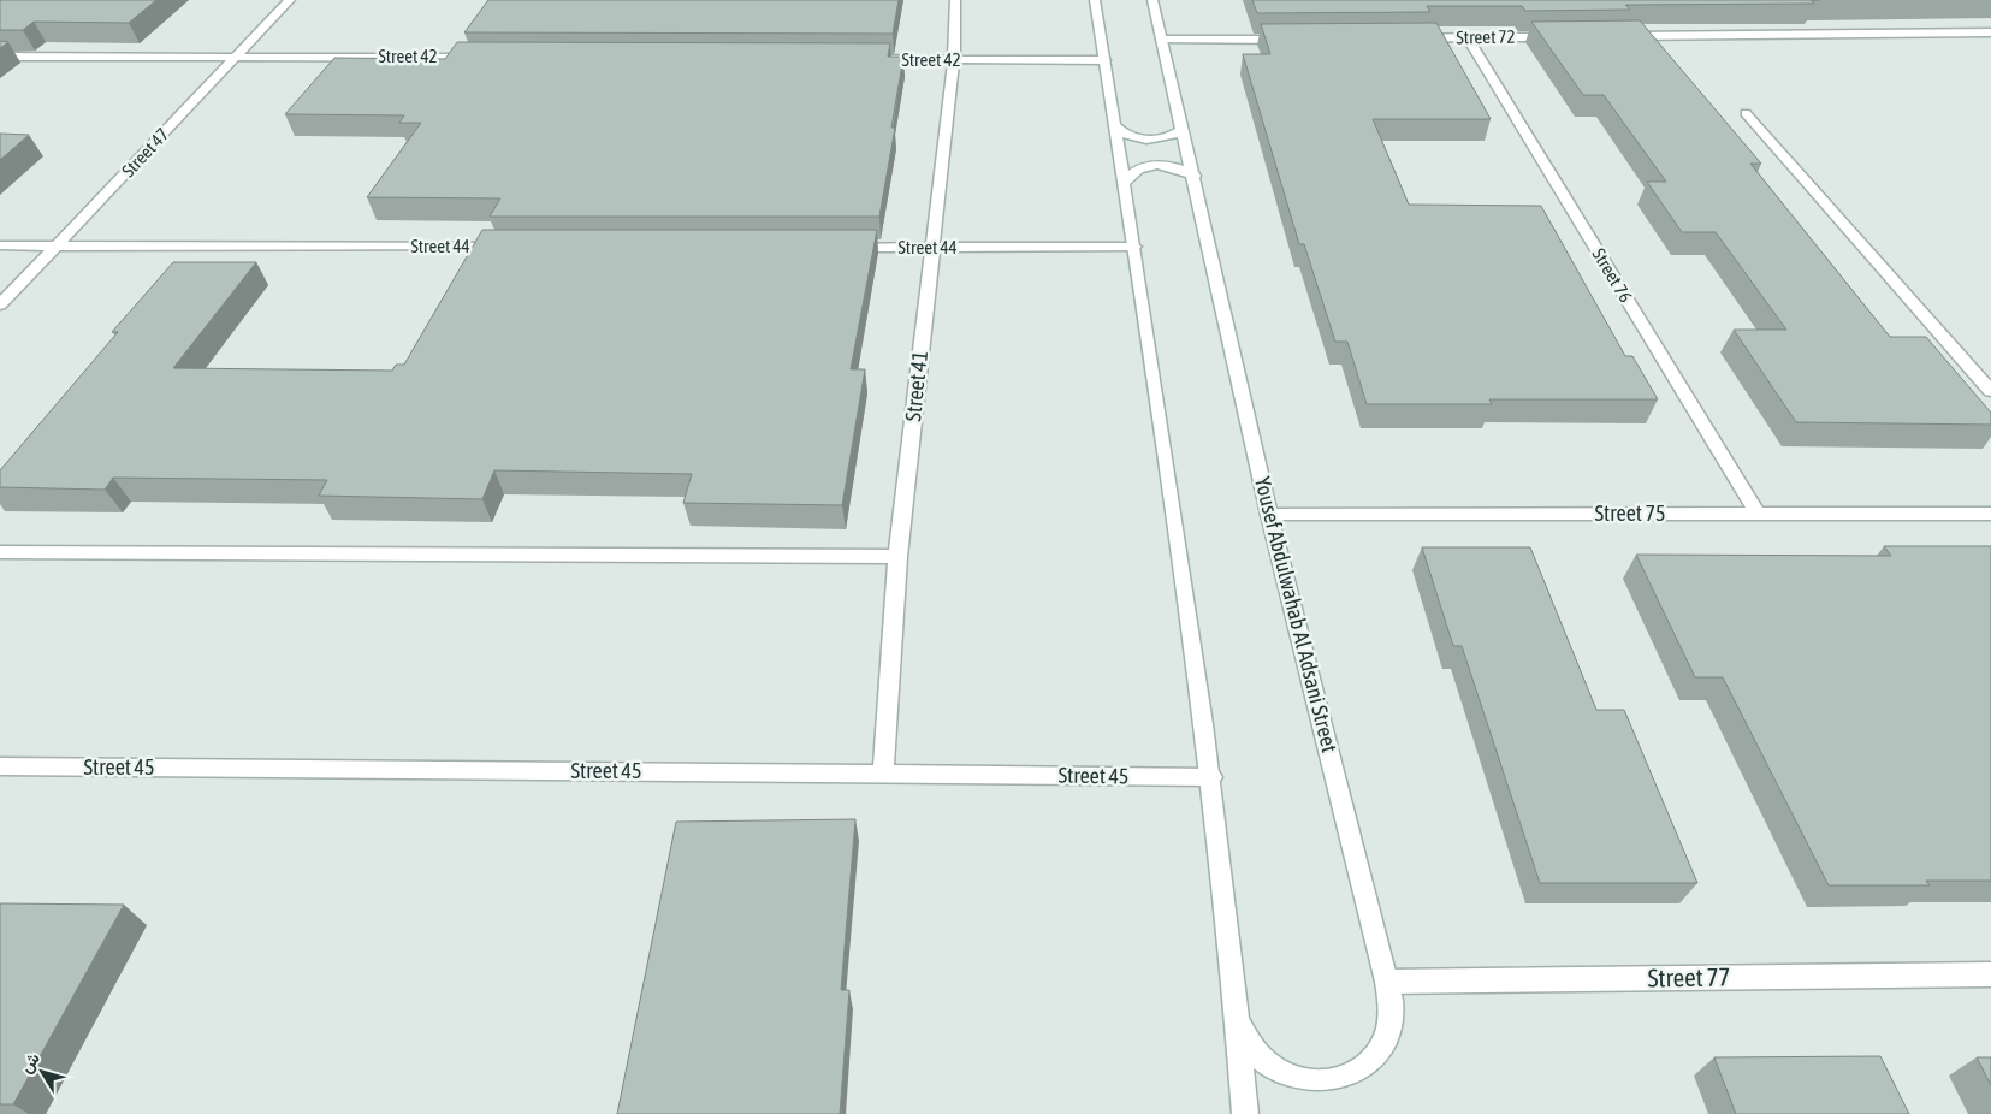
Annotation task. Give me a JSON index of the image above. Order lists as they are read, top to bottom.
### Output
{
  "streets": {
    "street": [
      "Street 72",
      "Street 42",
      "Street 47",
      "Street 44",
      "Street 76",
      "Street 41",
      "Street 75",
      "Yousef Abdulwahab Al Adsani Street",
      "Street 45",
      "Street 77"
    ]
  },
  "crossings": [
    ["Street 72", "Street 76"],
    ["Street 42", "Street 47"],
    ["Street 42", "Street 41"],
    ["Street 42", "Yousef Abdulwahab Al Adsani Street"],
    ["Street 47", "Street 44"],
    ["Street 44", "Street 41"],
    ["Street 44", "Yousef Abdulwahab Al Adsani Street"],
    ["Street 76", "Street 75"],
    ["Street 41", "Street 45"],
    ["Street 75", "Yousef Abdulwahab Al Adsani Street"],
    ["Yousef Abdulwahab Al Adsani Street", "Street 45"],
    ["Yousef Abdulwahab Al Adsani Street", "Street 77"]
  ],
  "north": "top left"
}
